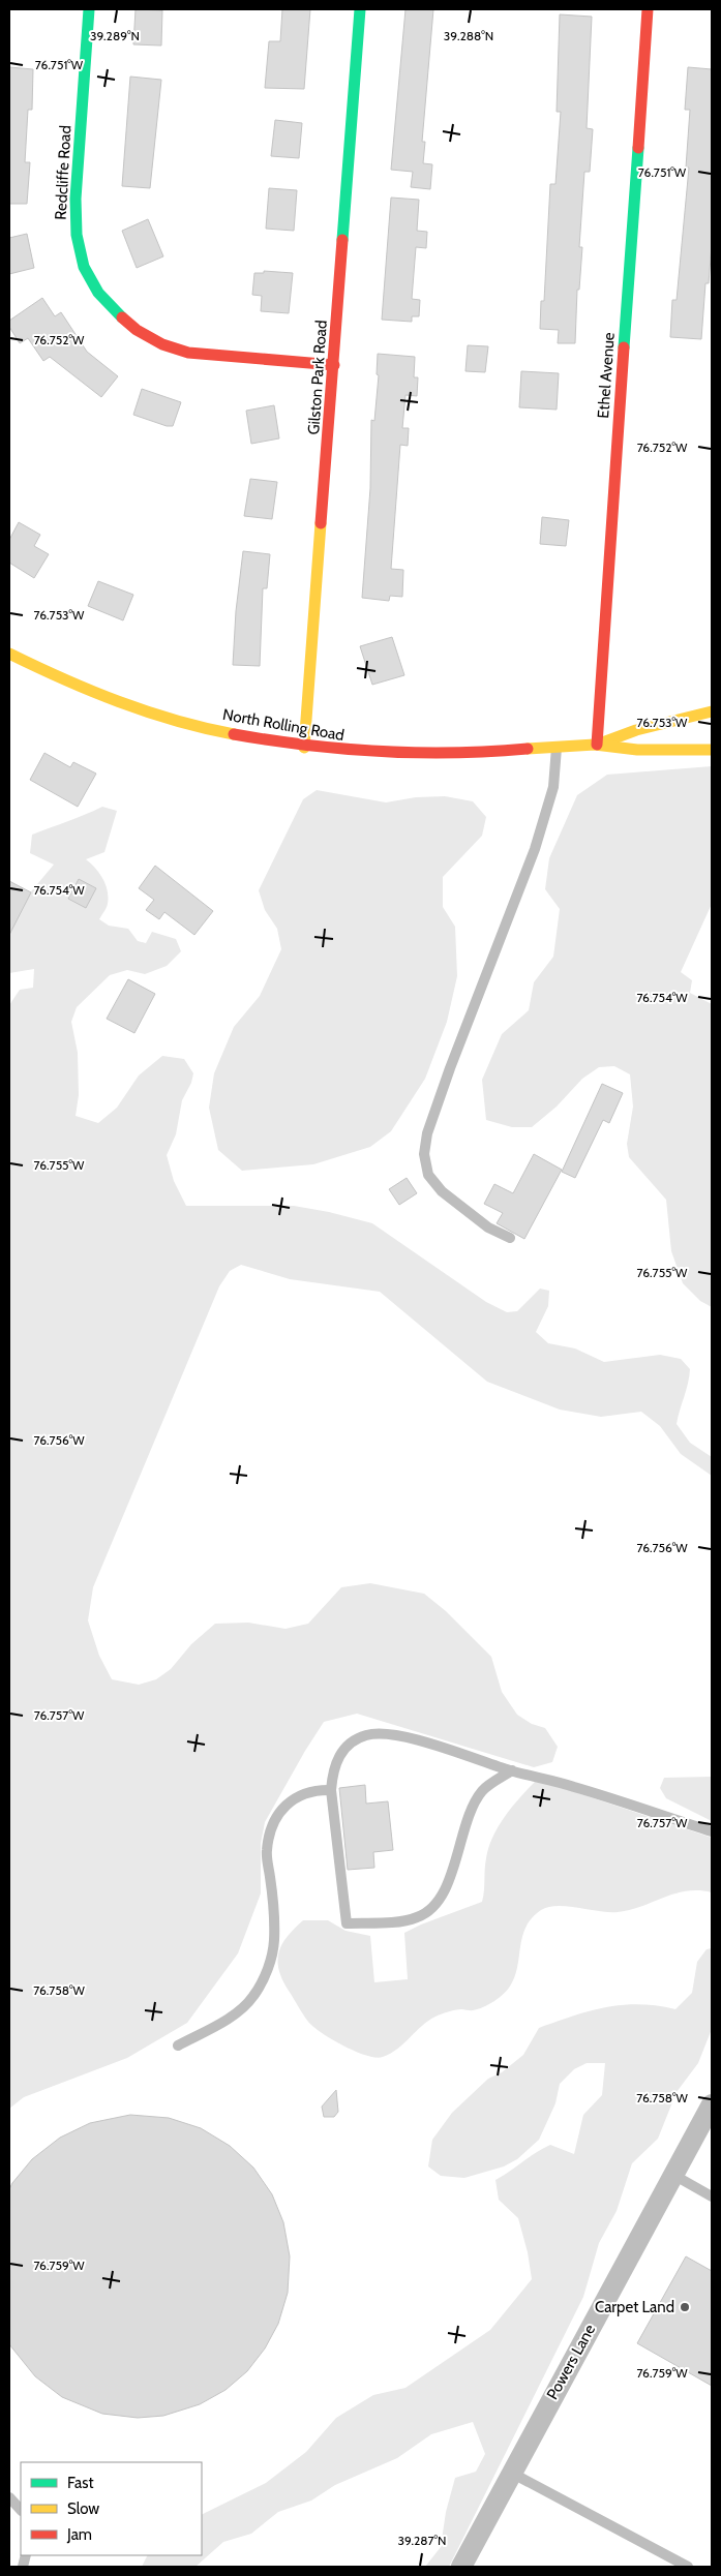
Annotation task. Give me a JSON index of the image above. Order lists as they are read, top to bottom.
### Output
{
  "streets": {
    "street": [
      "Redcliffe Road",
      "Ethel Avenue",
      "Gilston Park Road",
      "North Rolling Road",
      "Powers Lane"
    ]
  },
  "crossings": [
    ["Redcliffe Road", "Gilston Park Road"],
    ["Ethel Avenue", "North Rolling Road"],
    ["Gilston Park Road", "North Rolling Road"]
  ],
  "places": ["Carpet Land"],
  "legend": ["Fast", "Slow", "Jam"],
  "coordinates": [
    "39.289°N",
    "39.288°N",
    "76.751°W",
    "76.752°W",
    "76.753°W",
    "76.754°W",
    "76.755°W",
    "76.756°W",
    "76.757°W",
    "76.758°W",
    "76.759°W",
    "39.287°N"
  ]
}
